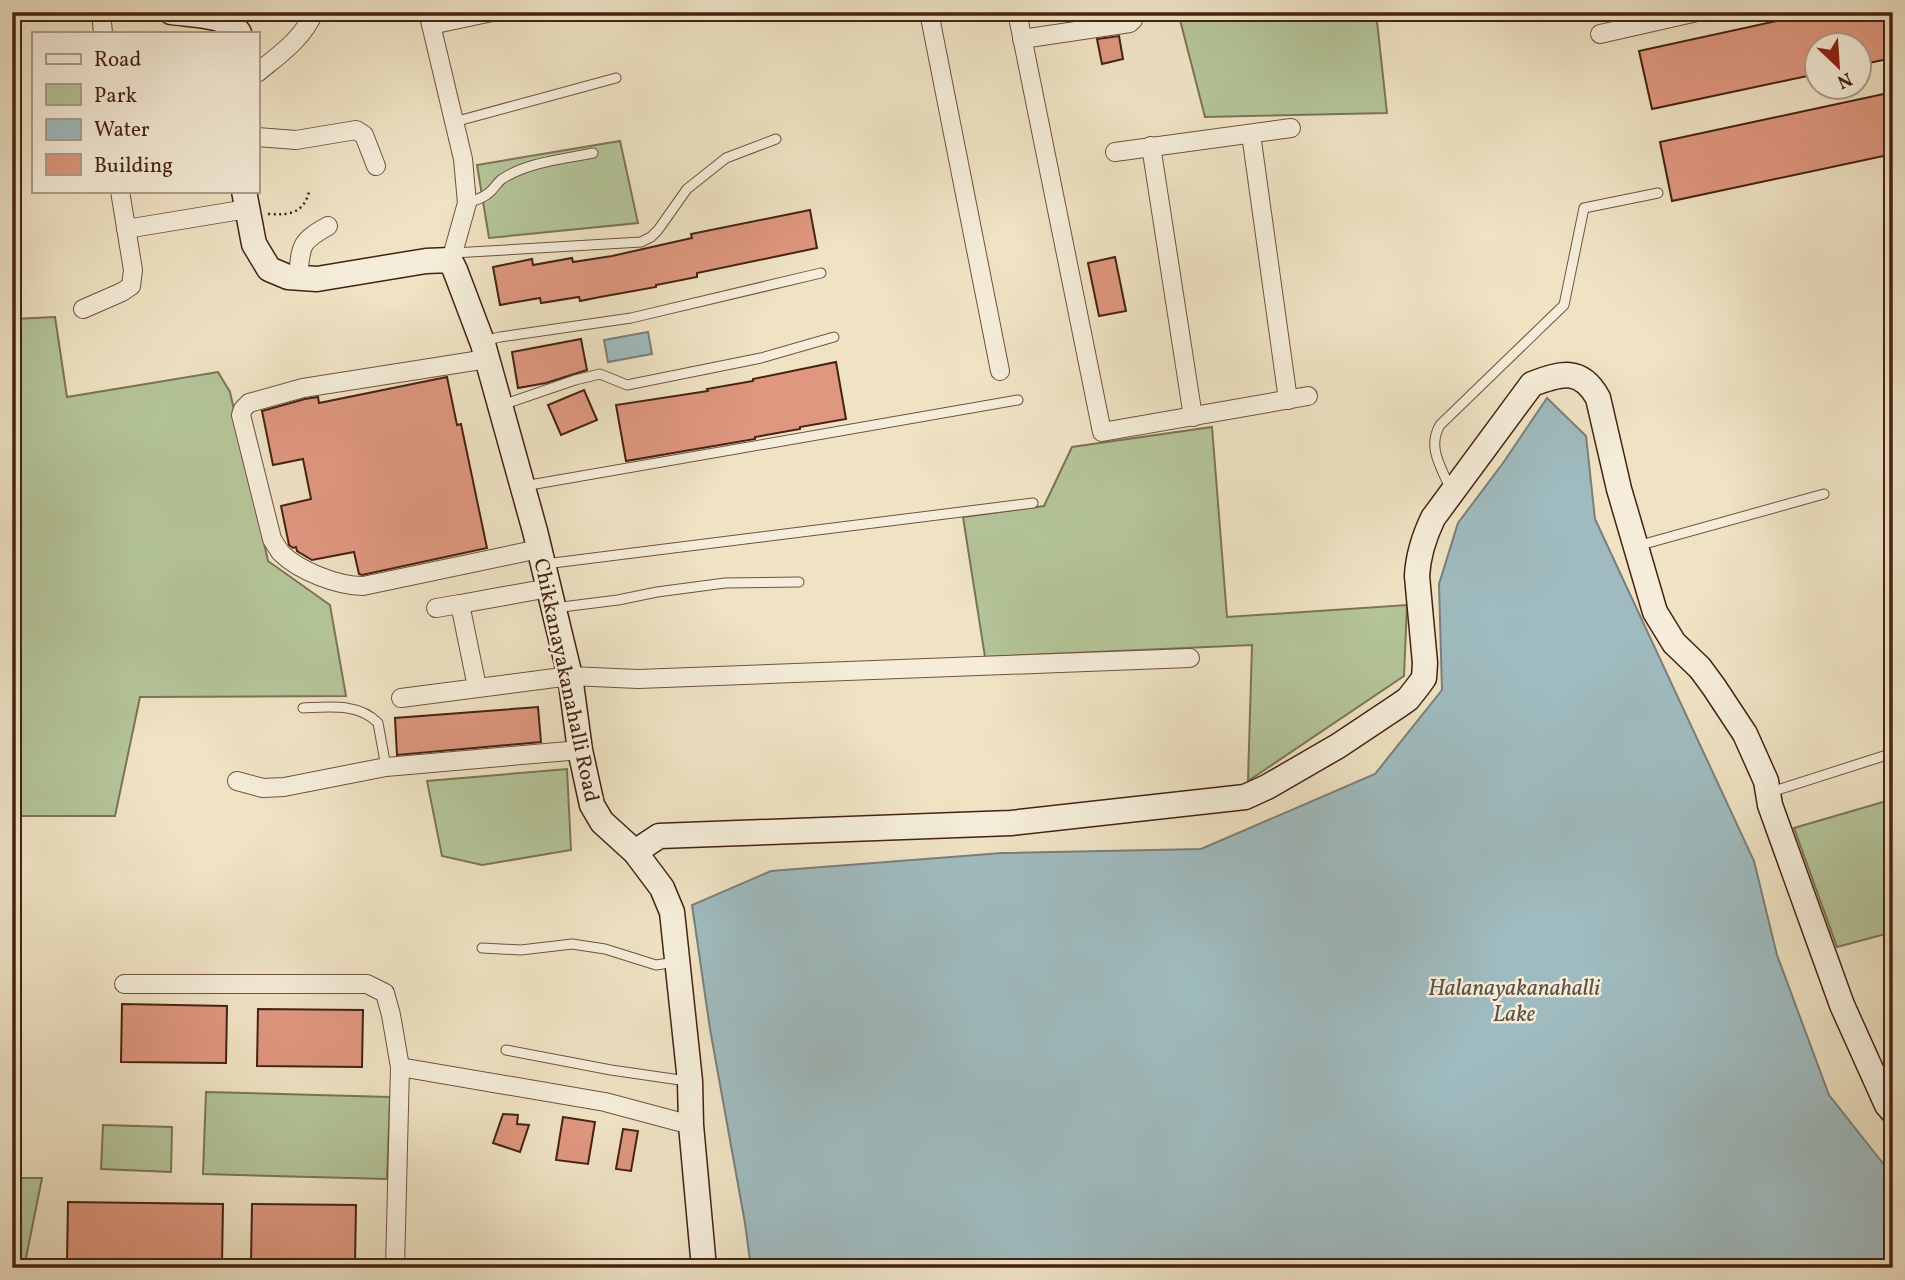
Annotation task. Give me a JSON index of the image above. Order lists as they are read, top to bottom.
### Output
{
  "streets": {
    "street": ["Chikkanayakanahalli Road"]
  },
  "water": ["Halanayakanahalli Lake"],
  "legend": [
    "Road",
    "Park",
    "Water",
    "Building"
  ],
  "north": "bottom right"
}
